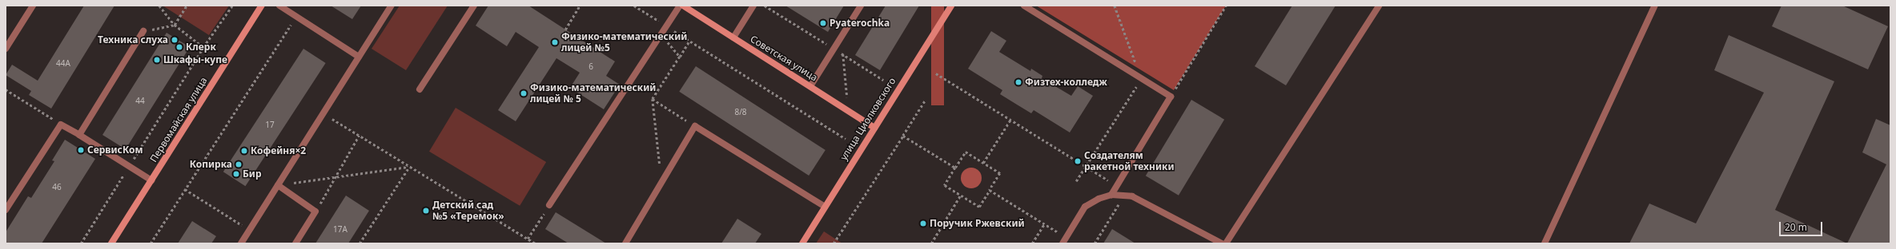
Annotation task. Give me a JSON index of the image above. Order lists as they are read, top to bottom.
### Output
{
  "streets": {
    "street": ["Советская улица", "улица Циолковского", "Первомайская улица"]
  },
  "crossings": [
    ["Советская улица", "улица Циолковского"]
  ],
  "places": [
    "Pyaterochka",
    "Техника слуха",
    "Физико-математический лицей №5",
    "Клерк",
    "Шкафы-купе",
    "Физтех-колледж",
    "Физико-математический лицей № 5",
    "СервисКом",
    "Кофейня×2",
    "Создателям ракетной техники",
    "Копирка",
    "Бир",
    "Детский сад №5 «Теремок»",
    "Поручик Ржевский"
  ],
  "house_numbers": [
    "44А",
    "6",
    "44",
    "8/8",
    "17",
    "46",
    "17А"
  ],
  "scale_bar": "20 m"
}
